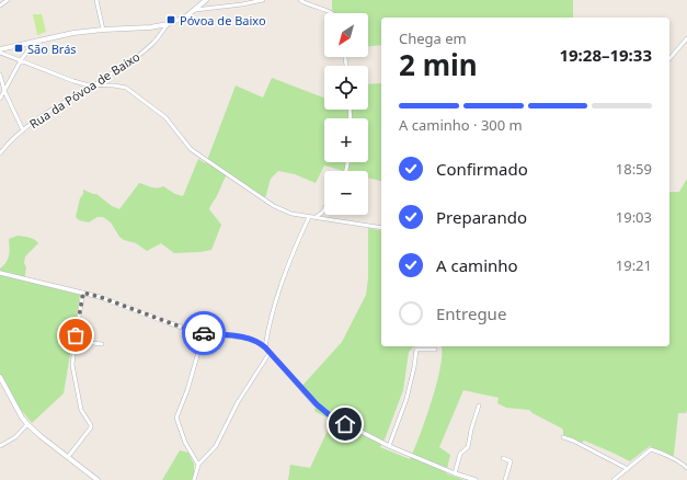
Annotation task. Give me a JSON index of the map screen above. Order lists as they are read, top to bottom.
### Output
{
  "streets": {
    "street": ["Rua da Póvoa de Baixo"]
  },
  "places": {
    "transit": ["Póvoa de Baixo", "São Brás"]
  },
  "north": "bottom left",
  "page": {
    "map_buttons": ["+", "−"],
    "heading": ["2 min", "Chega em", "19:28–19:33"],
    "bar": "A caminho · 300 m",
    "list": [
      ["Confirmado", "18:59"],
      ["Preparando", "19:03"],
      ["A caminho", "19:21"],
      "Entregue"
    ]
  }
}
